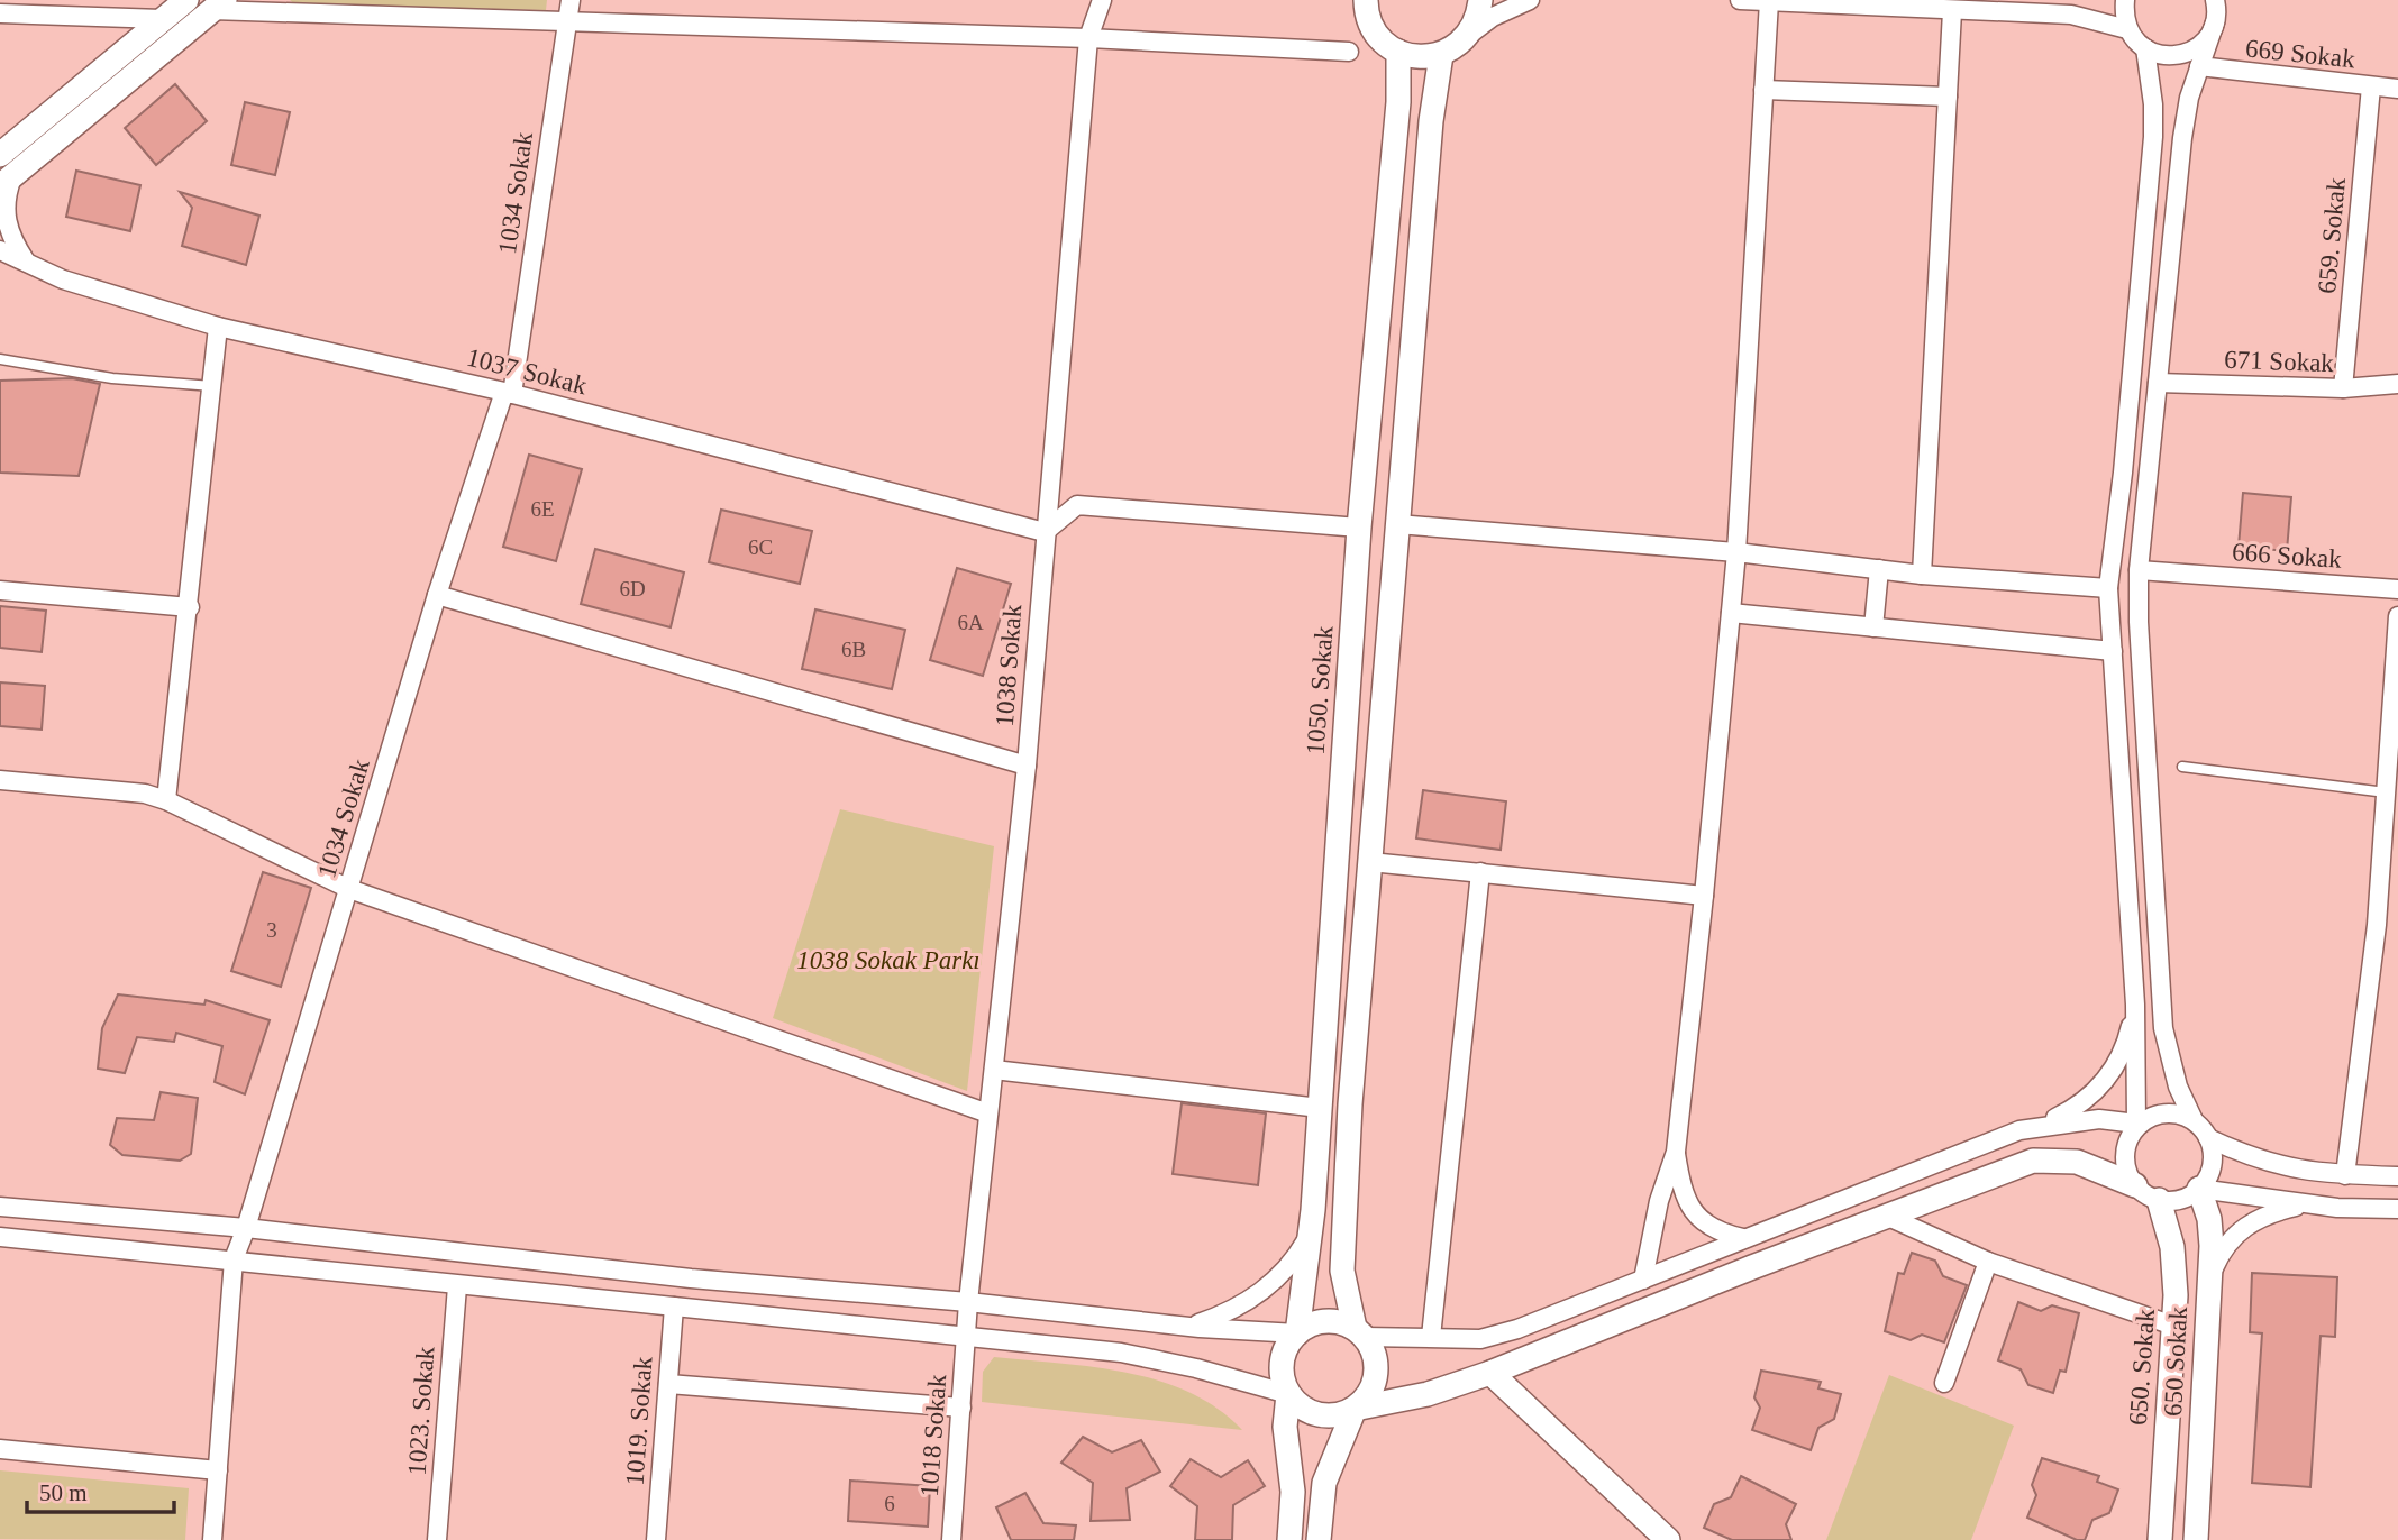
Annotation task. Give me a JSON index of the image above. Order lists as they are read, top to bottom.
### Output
{
  "streets": {
    "street": [
      "669 Sokak",
      "1034 Sokak",
      "659. Sokak",
      "671 Sokak",
      "1037 Sokak",
      "666 Sokak",
      "1038 Sokak",
      "1050. Sokak",
      "650 Sokak",
      "650. Sokak",
      "1023. Sokak",
      "1019. Sokak",
      "1018 Sokak"
    ]
  },
  "crossings": [
    ["669 Sokak", "659. Sokak"],
    ["1034 Sokak", "1037 Sokak"],
    ["659. Sokak", "671 Sokak"],
    ["1037 Sokak", "1038 Sokak"],
    ["1038 Sokak", "1018 Sokak"],
    ["650 Sokak", "650. Sokak"]
  ],
  "parks": ["1038 Sokak Parkı"],
  "house_numbers": [
    "6E",
    "6C",
    "6D",
    "6A",
    "6B",
    "3",
    "6"
  ],
  "scale_bar": "50 m"
}
